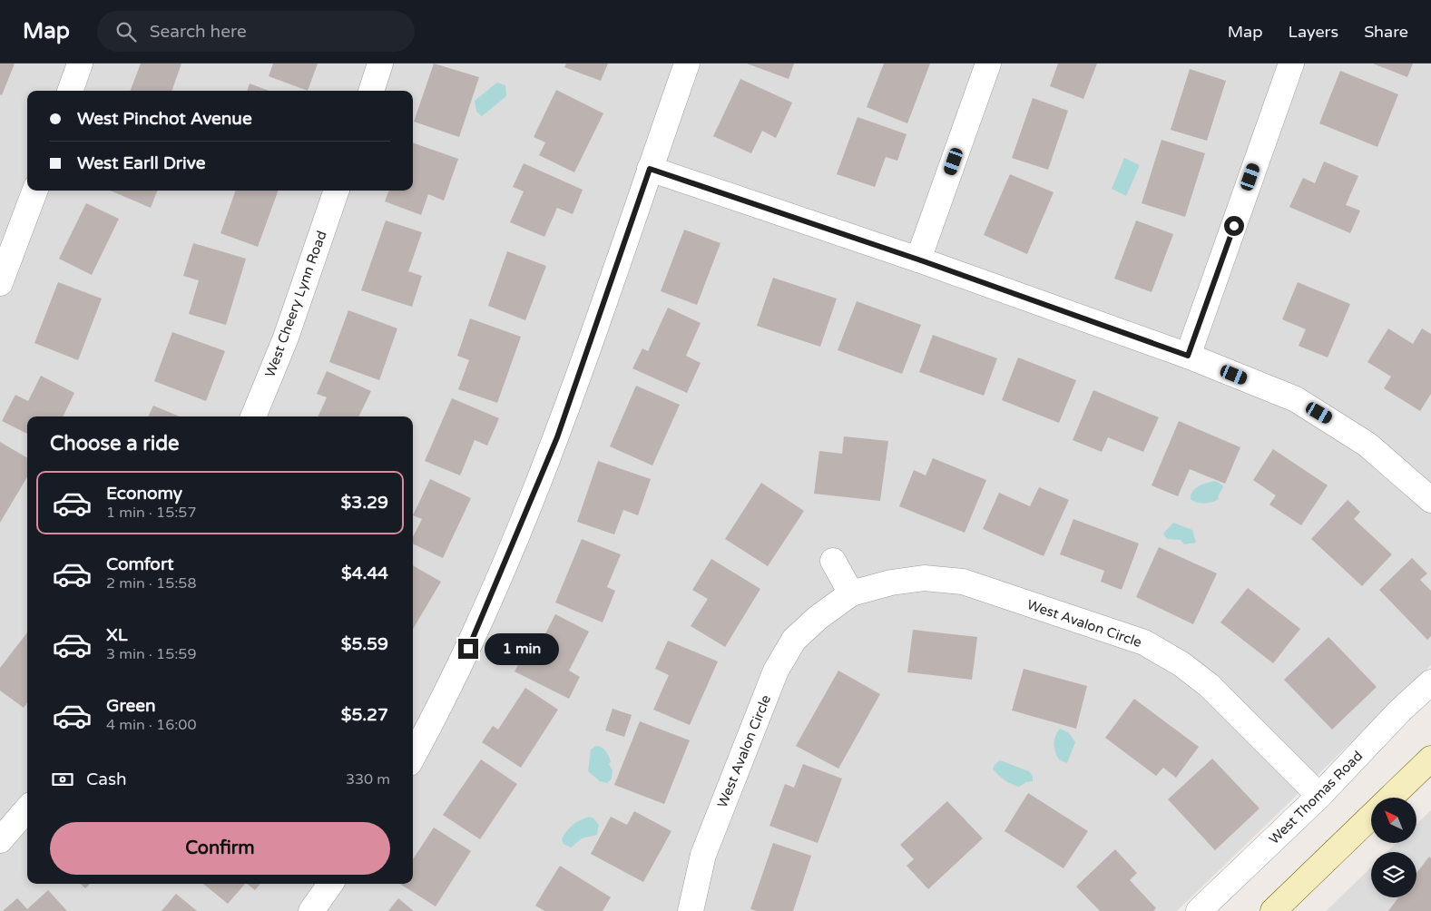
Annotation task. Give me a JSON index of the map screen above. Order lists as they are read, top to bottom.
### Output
{
  "streets": {
    "street": ["West Cheery Lynn Road", "West Avalon Circle", "West Thomas Road"]
  },
  "crossings": [
    ["West Avalon Circle", "West Thomas Road"]
  ],
  "north": "top left",
  "page": {
    "header": "Map",
    "search": "Search here",
    "nav": ["Map", "Layers", "Share"],
    "banner": ["West Pinchot Avenue", "West Earll Drive"],
    "heading": "Choose a ride",
    "list": [
      {
        "name": "Economy",
        "note": "1 min · 15:57",
        "value": "$3.29"
      },
      {
        "name": "Comfort",
        "note": "2 min · 15:58",
        "value": "$4.44"
      },
      {
        "name": "XL",
        "note": "3 min · 15:59",
        "value": "$5.59"
      },
      {
        "name": "Green",
        "note": "4 min · 16:00",
        "value": "$5.27"
      }
    ],
    "bubble": "1 min",
    "pay": ["Cash", "330 m"],
    "buttons": "Confirm"
  }
}
